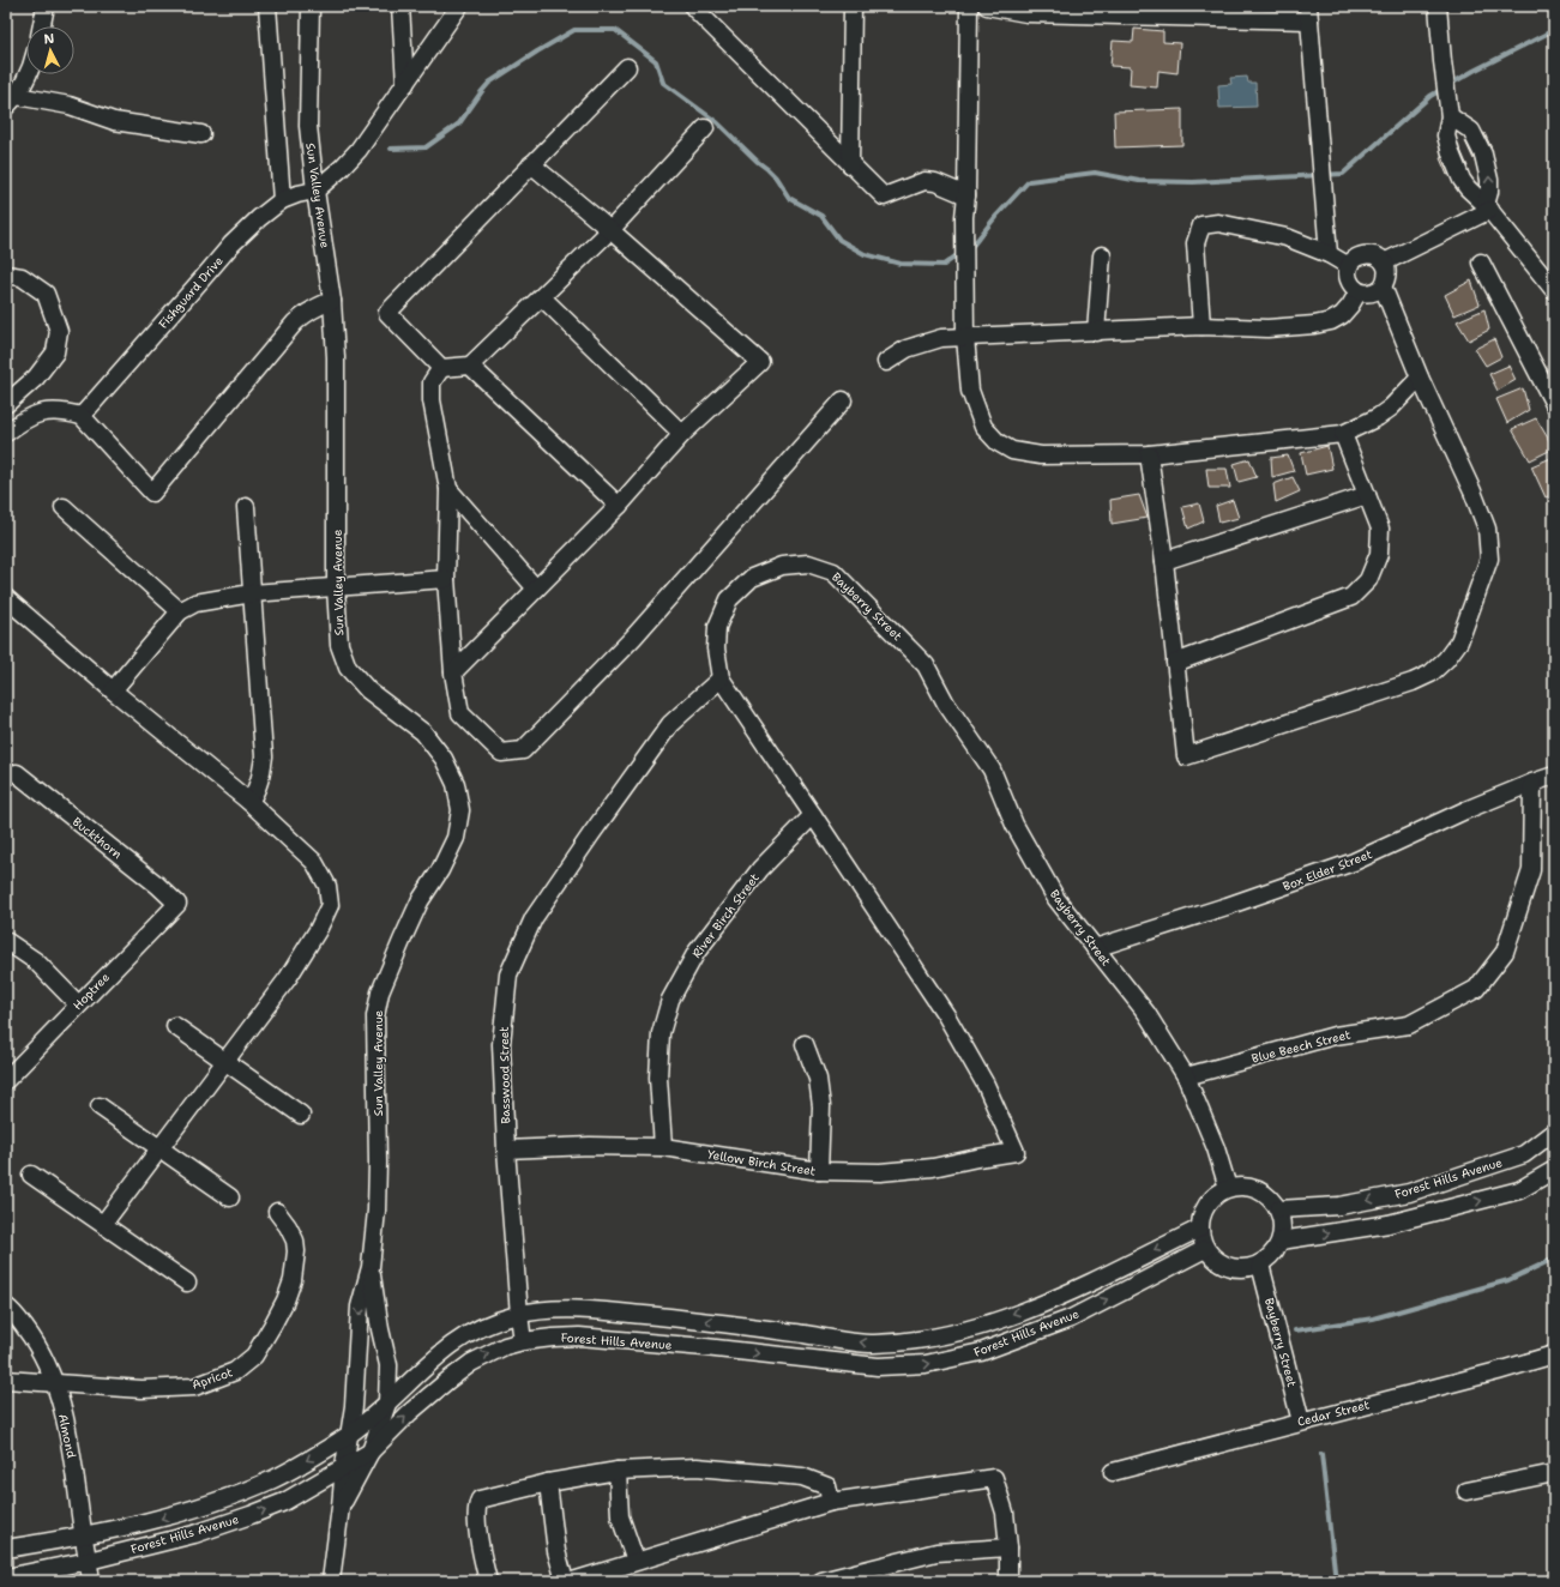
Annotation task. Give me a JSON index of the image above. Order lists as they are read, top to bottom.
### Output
{
  "streets": {
    "street": [
      "Sun Valley Avenue",
      "Fishguard Drive",
      "Bayberry Street",
      "Buckthorn",
      "Box Elder Street",
      "River Birch Street",
      "Hoptree",
      "Blue Beech Street",
      "Basswood Street",
      "Yellow Birch Street",
      "Forest Hills Avenue",
      "Apricot",
      "Cedar Street",
      "Almond"
    ]
  },
  "crossings": [
    ["Sun Valley Avenue", "Fishguard Drive"],
    ["Sun Valley Avenue", "Forest Hills Avenue"],
    ["Bayberry Street", "Box Elder Street"],
    ["Bayberry Street", "River Birch Street"],
    ["Bayberry Street", "Blue Beech Street"],
    ["Bayberry Street", "Basswood Street"],
    ["Bayberry Street", "Yellow Birch Street"],
    ["Bayberry Street", "Forest Hills Avenue"],
    ["Bayberry Street", "Cedar Street"],
    ["Buckthorn", "Hoptree"],
    ["Box Elder Street", "Blue Beech Street"],
    ["River Birch Street", "Yellow Birch Street"],
    ["Basswood Street", "Yellow Birch Street"],
    ["Basswood Street", "Forest Hills Avenue"],
    ["Forest Hills Avenue", "Almond"],
    ["Apricot", "Almond"]
  ],
  "north": "top"
}
